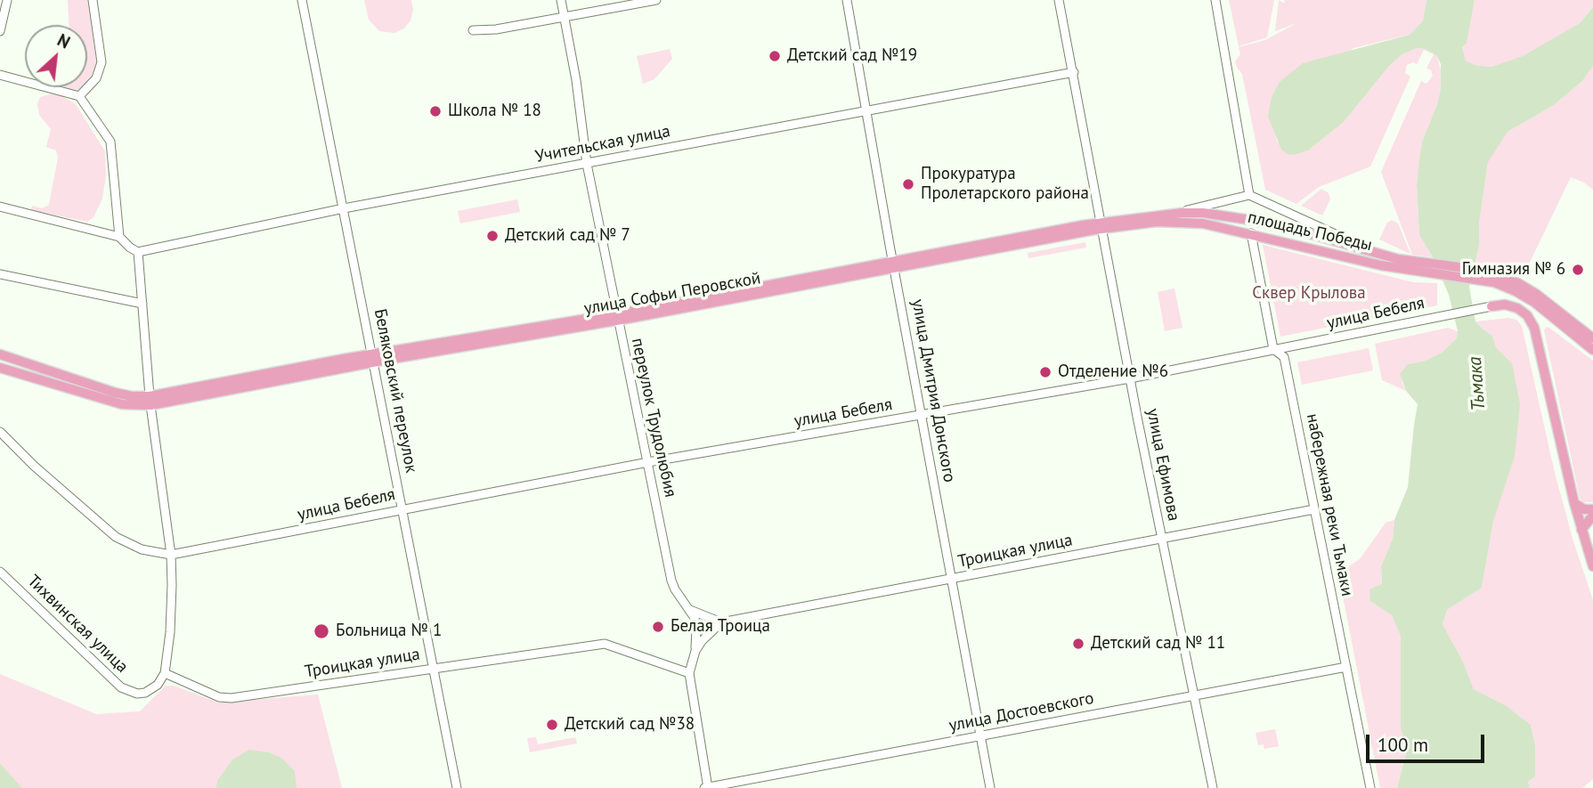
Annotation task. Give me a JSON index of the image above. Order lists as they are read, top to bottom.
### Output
{
  "streets": {
    "main road": ["площадь Победы", "улица Софьи Перовской", "улица Бебеля"],
    "street": [
      "Учительская улица",
      "Беляковский переулок",
      "улица Дмитрия Донского",
      "переулок Трудолюбия",
      "улица Ефимова",
      "набережная реки Тьмаки",
      "Троицкая улица",
      "Тихвинская улица",
      "улица Достоевского"
    ]
  },
  "crossings": [
    ["Учительская улица", "Беляковский переулок"],
    ["Учительская улица", "улица Дмитрия Донского"],
    ["Учительская улица", "переулок Трудолюбия"],
    ["Учительская улица", "улица Ефимова"],
    ["площадь Победы", "улица Софьи Перовской"],
    ["площадь Победы", "набережная реки Тьмаки"],
    ["улица Софьи Перовской", "Беляковский переулок"],
    ["улица Софьи Перовской", "улица Дмитрия Донского"],
    ["улица Софьи Перовской", "переулок Трудолюбия"],
    ["улица Софьи Перовской", "улица Ефимова"],
    ["улица Бебеля", "Беляковский переулок"],
    ["улица Бебеля", "улица Дмитрия Донского"],
    ["улица Бебеля", "переулок Трудолюбия"],
    ["улица Бебеля", "улица Ефимова"],
    ["улица Бебеля", "набережная реки Тьмаки"],
    ["Беляковский переулок", "Троицкая улица"],
    ["улица Дмитрия Донского", "Троицкая улица"],
    ["улица Дмитрия Донского", "улица Достоевского"],
    ["улица Ефимова", "Троицкая улица"],
    ["улица Ефимова", "улица Достоевского"],
    ["набережная реки Тьмаки", "Троицкая улица"],
    ["набережная реки Тьмаки", "улица Достоевского"],
    ["Троицкая улица", "Тихвинская улица"]
  ],
  "water": ["Тьмака"],
  "parks": ["Сквер Крылова"],
  "places": [
    "Детский сад №19",
    "Школа № 18",
    "Прокуратура Пролетарского района",
    "Детский сад № 7",
    "Гимназия № 6",
    "Отделение №6",
    "Белая Троица",
    "Больница № 1",
    "Детский сад № 11",
    "Детский сад №38"
  ],
  "scale_bar": "100 m",
  "north": "top right"
}
